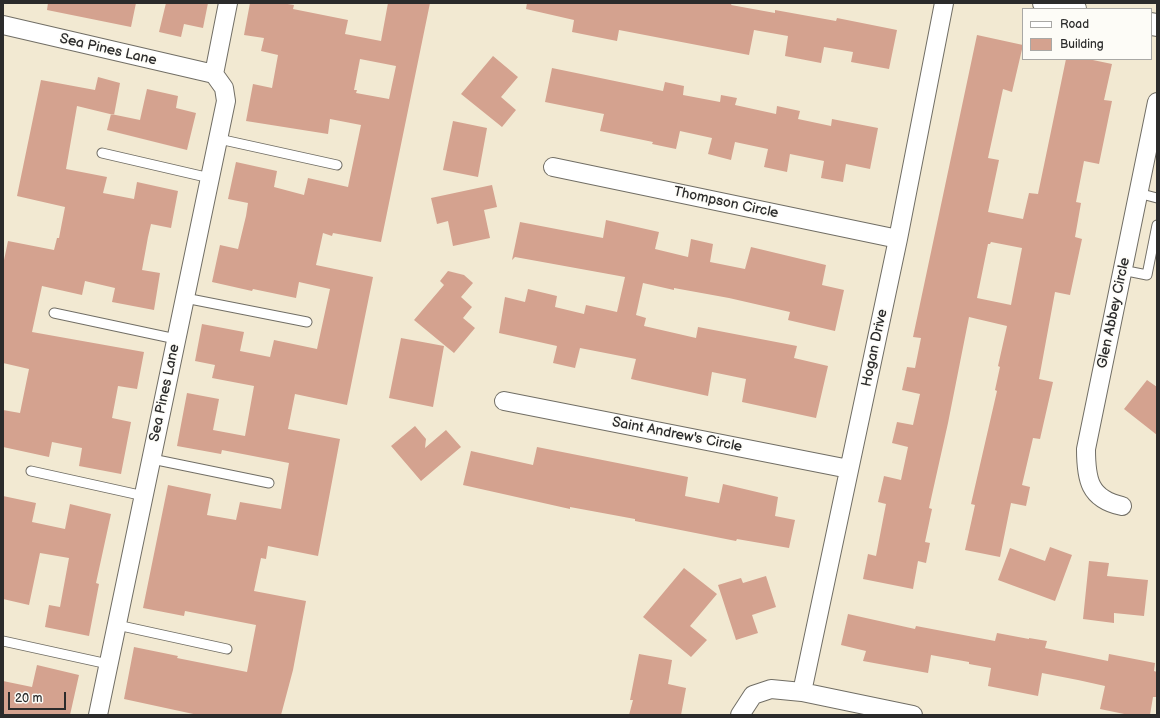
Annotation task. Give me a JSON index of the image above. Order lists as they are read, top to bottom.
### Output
{
  "streets": {
    "street": [
      "Sea Pines Lane",
      "Thompson Circle",
      "Glen Abbey Circle",
      "Hogan Drive",
      "Saint Andrew's Circle"
    ]
  },
  "crossings": [
    ["Thompson Circle", "Hogan Drive"],
    ["Hogan Drive", "Saint Andrew's Circle"]
  ],
  "legend": ["Road", "Building"],
  "scale_bar": "20 m"
}
